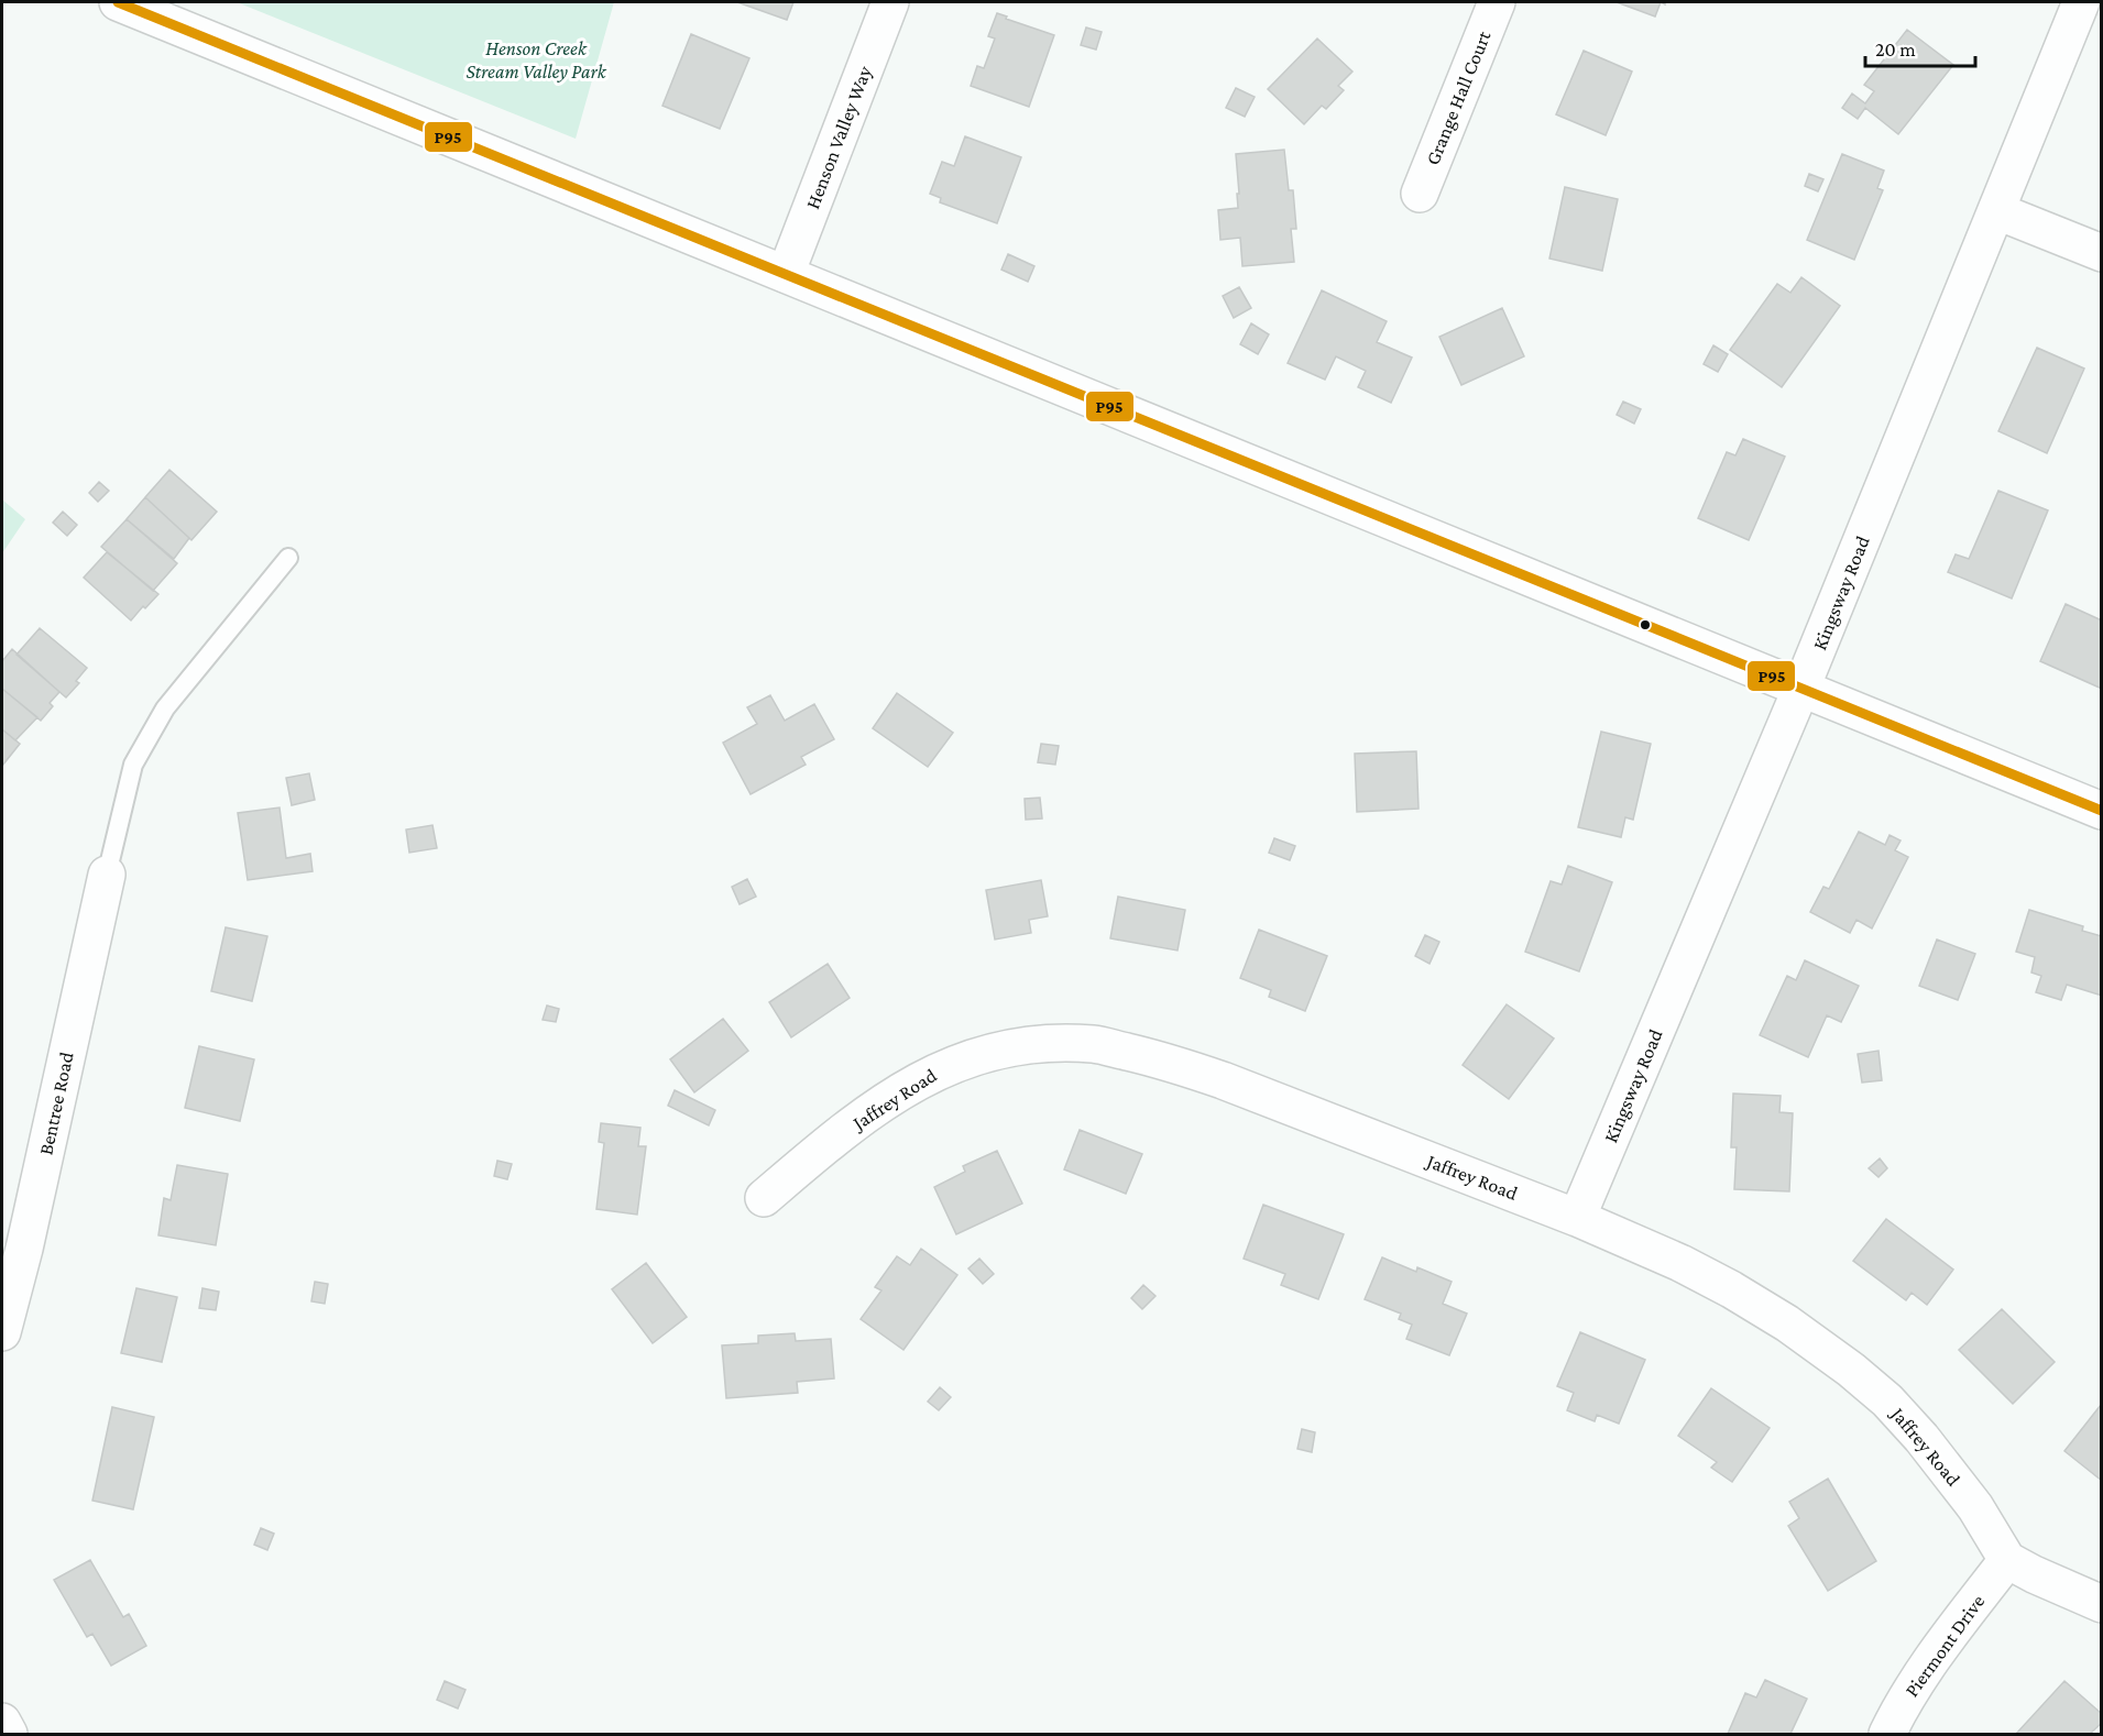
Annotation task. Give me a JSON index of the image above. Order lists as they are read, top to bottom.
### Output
{
  "streets": {
    "street": [
      "Grange Hall Court",
      "Henson Valley Way",
      "Kingsway Road",
      "Jaffrey Road",
      "Bentree Road",
      "Piermont Drive"
    ]
  },
  "crossings": [
    ["Kingsway Road", "Jaffrey Road"],
    ["Jaffrey Road", "Piermont Drive"]
  ],
  "parks": ["Henson Creek Stream Valley Park"],
  "lines": ["transit line P95"],
  "scale_bar": "20 m"
}
